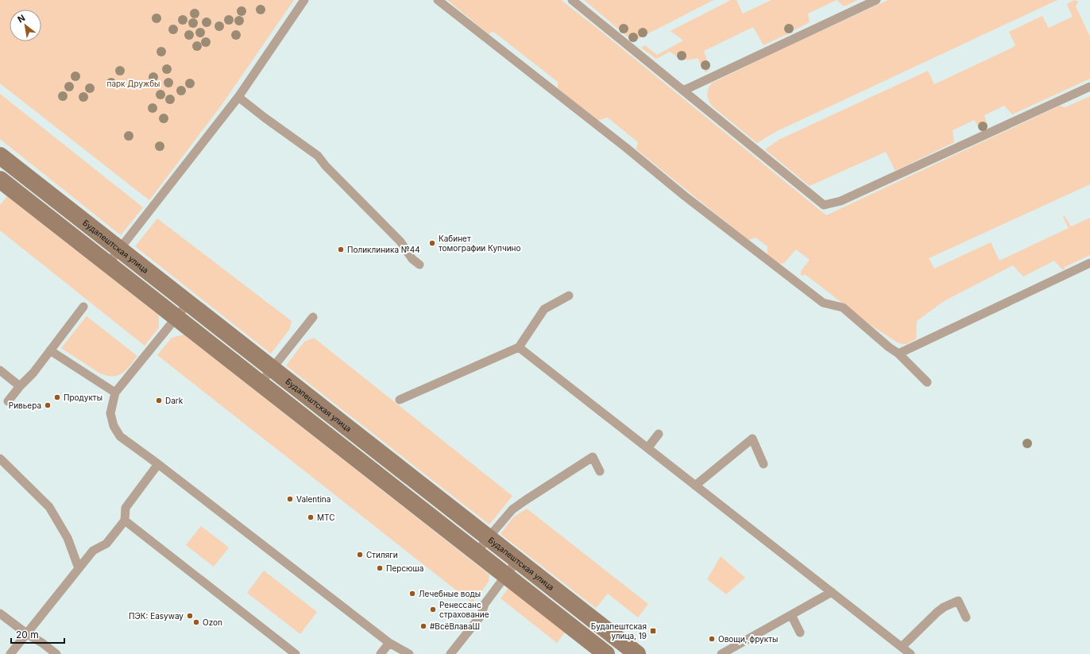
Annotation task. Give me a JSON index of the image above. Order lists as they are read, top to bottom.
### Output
{
  "streets": {
    "street": ["Будапештская улица"]
  },
  "parks": ["парк Дружбы"],
  "places": {
    "other": [
      "Кабинет томографии Купчино",
      "Поликлиника №44",
      "Продукты",
      "Dark",
      "Ривьера",
      "Valentina",
      "МТС",
      "Стиляги",
      "Персюша",
      "Лечебные воды",
      "Ренессанс страхование",
      "ПЭК: Easyway",
      "Ozon",
      "#ВсёВлаваШ",
      "Овощи, фрукты"
    ],
    "transit": ["Будапештская улица, 19"]
  },
  "scale_bar": "20 m",
  "north": "top left"
}
